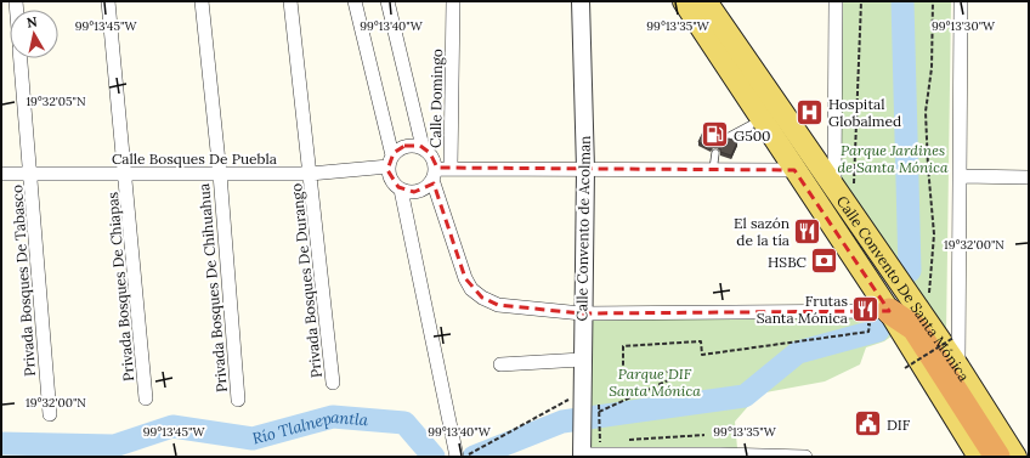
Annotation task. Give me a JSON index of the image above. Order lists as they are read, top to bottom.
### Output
{
  "streets": {
    "main road": ["Calle Convento De Santa Mónica"],
    "street": [
      "Calle Domingo",
      "Calle Bosques De Puebla",
      "Calle Convento de Acolman",
      "Privada Bosques De Tabasco",
      "Privada Bosques De Durango",
      "Privada Bosques De Chiapas",
      "Privada Bosques De Chihuahua"
    ]
  },
  "crossings": [
    ["Calle Bosques De Puebla", "Privada Bosques De Tabasco"],
    ["Calle Bosques De Puebla", "Privada Bosques De Durango"],
    ["Calle Bosques De Puebla", "Privada Bosques De Chiapas"],
    ["Calle Bosques De Puebla", "Privada Bosques De Chihuahua"]
  ],
  "water": ["Río Tlalnepantla"],
  "parks": ["Parque Jardines de Santa Mónica", "Parque DIF Santa Mónica"],
  "places": {
    "hospital": ["Hospital Globalmed"],
    "fuel station": ["G500"],
    "restaurant": ["El sazón de la tía", "Frutas Santa Mónica"],
    "bank": ["HSBC"],
    "public building": ["DIF"]
  },
  "north": "top",
  "coordinates": [
    "99°13'30\"W",
    "99°13'45\"W",
    "99°13'40\"W",
    "99°13'35\"W",
    "19°32'05\"N",
    "19°32'00\"N"
  ]
}
